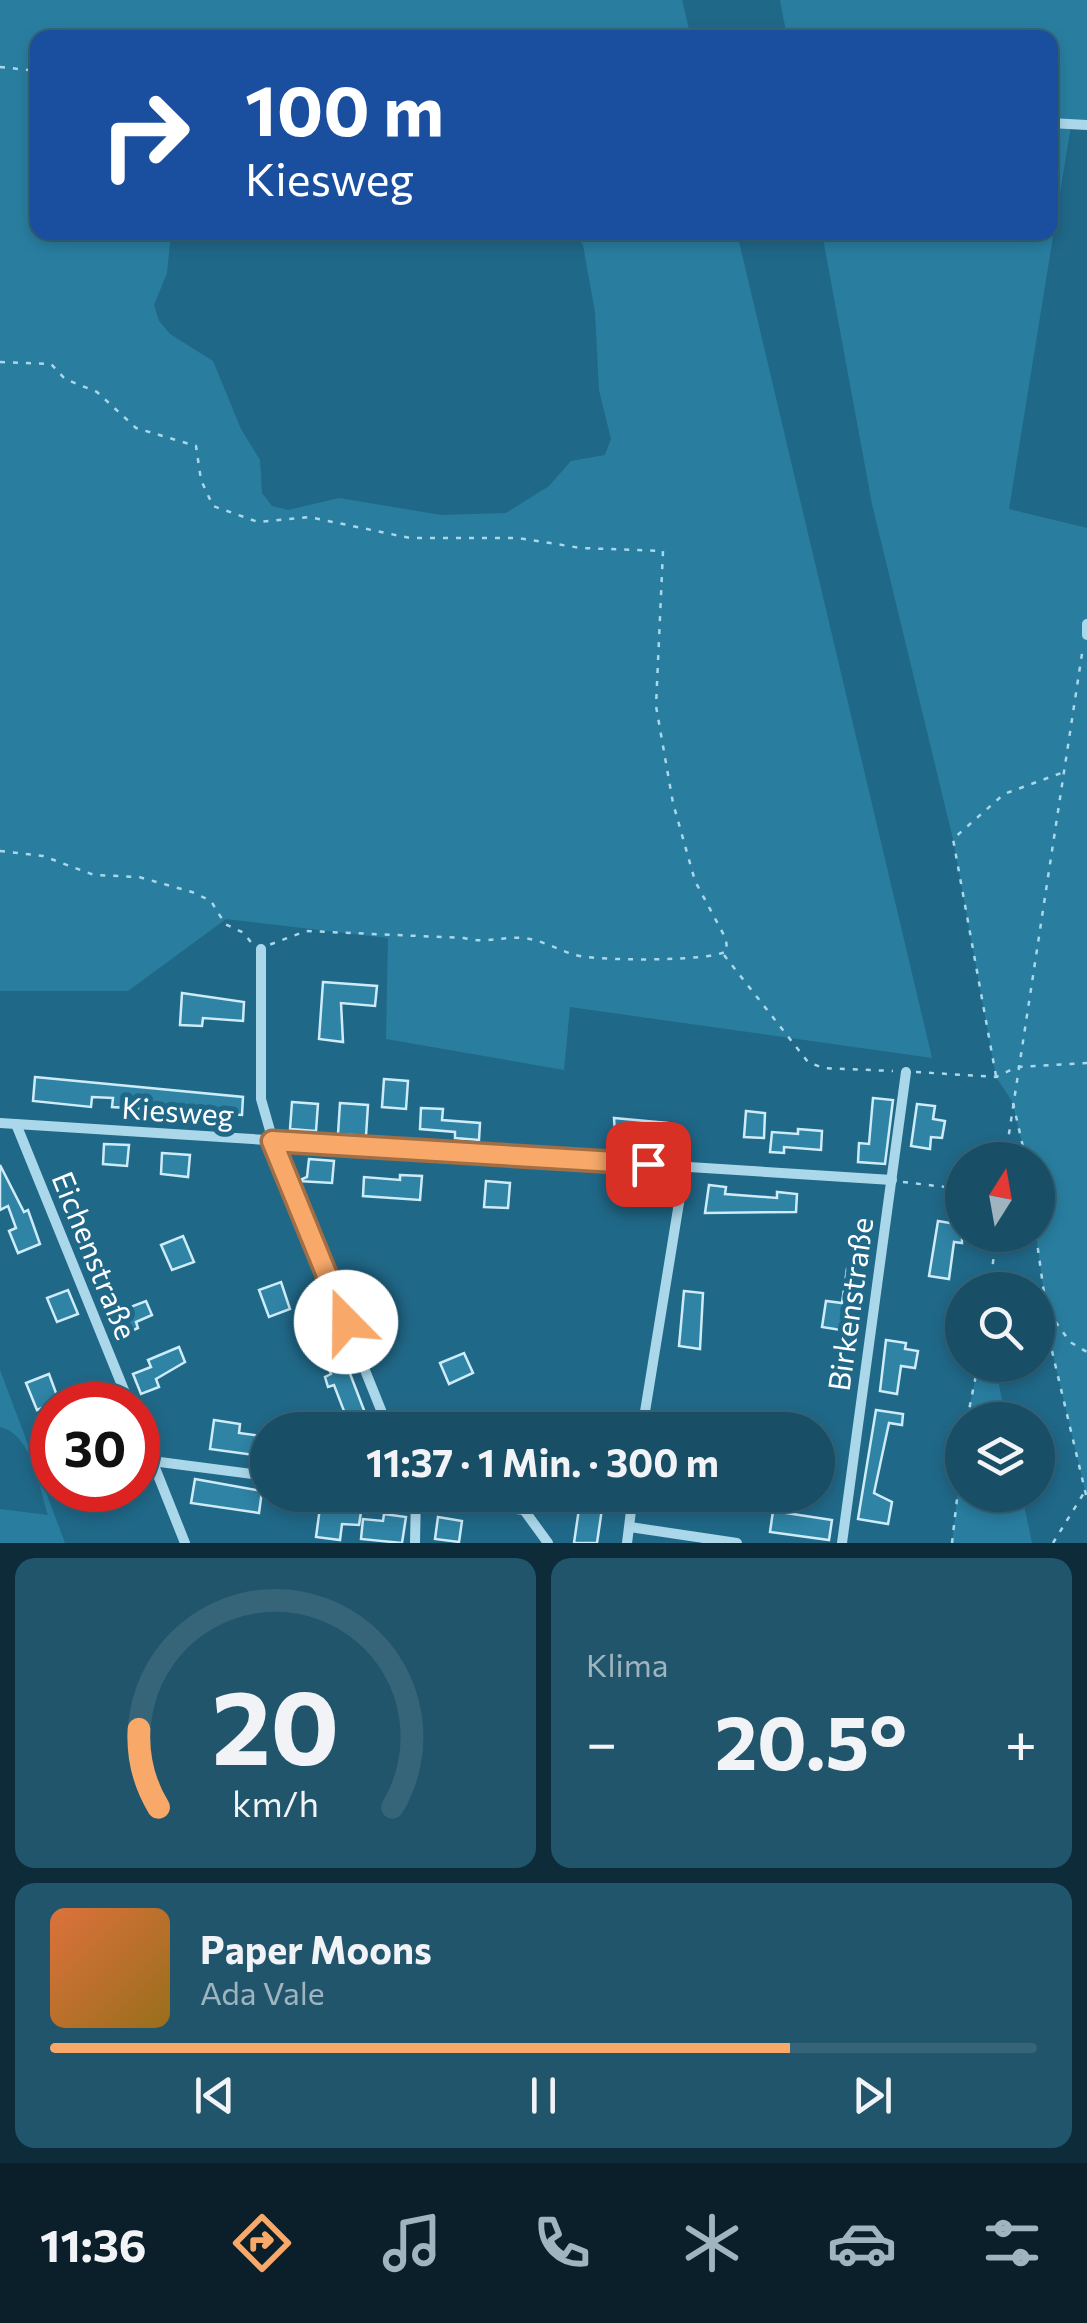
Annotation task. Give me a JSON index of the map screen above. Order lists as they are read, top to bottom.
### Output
{
  "streets": {
    "street": ["Kiesweg", "Eichenstraße", "Birkenstraße"]
  },
  "crossings": [
    ["Kiesweg", "Eichenstraße"],
    ["Kiesweg", "Birkenstraße"]
  ],
  "north": "top",
  "page": {
    "turn": ["100 m", "Kiesweg"],
    "limit": "30",
    "trip": "11:37 · 1 Min. · 300 m",
    "tile": "Klima",
    "heat": ["−", "20.5°", "+"],
    "song": ["Paper Moons", "Ada Vale"],
    "tabs": "11:36",
    "gauge": ["20", "km/h"]
  }
}
